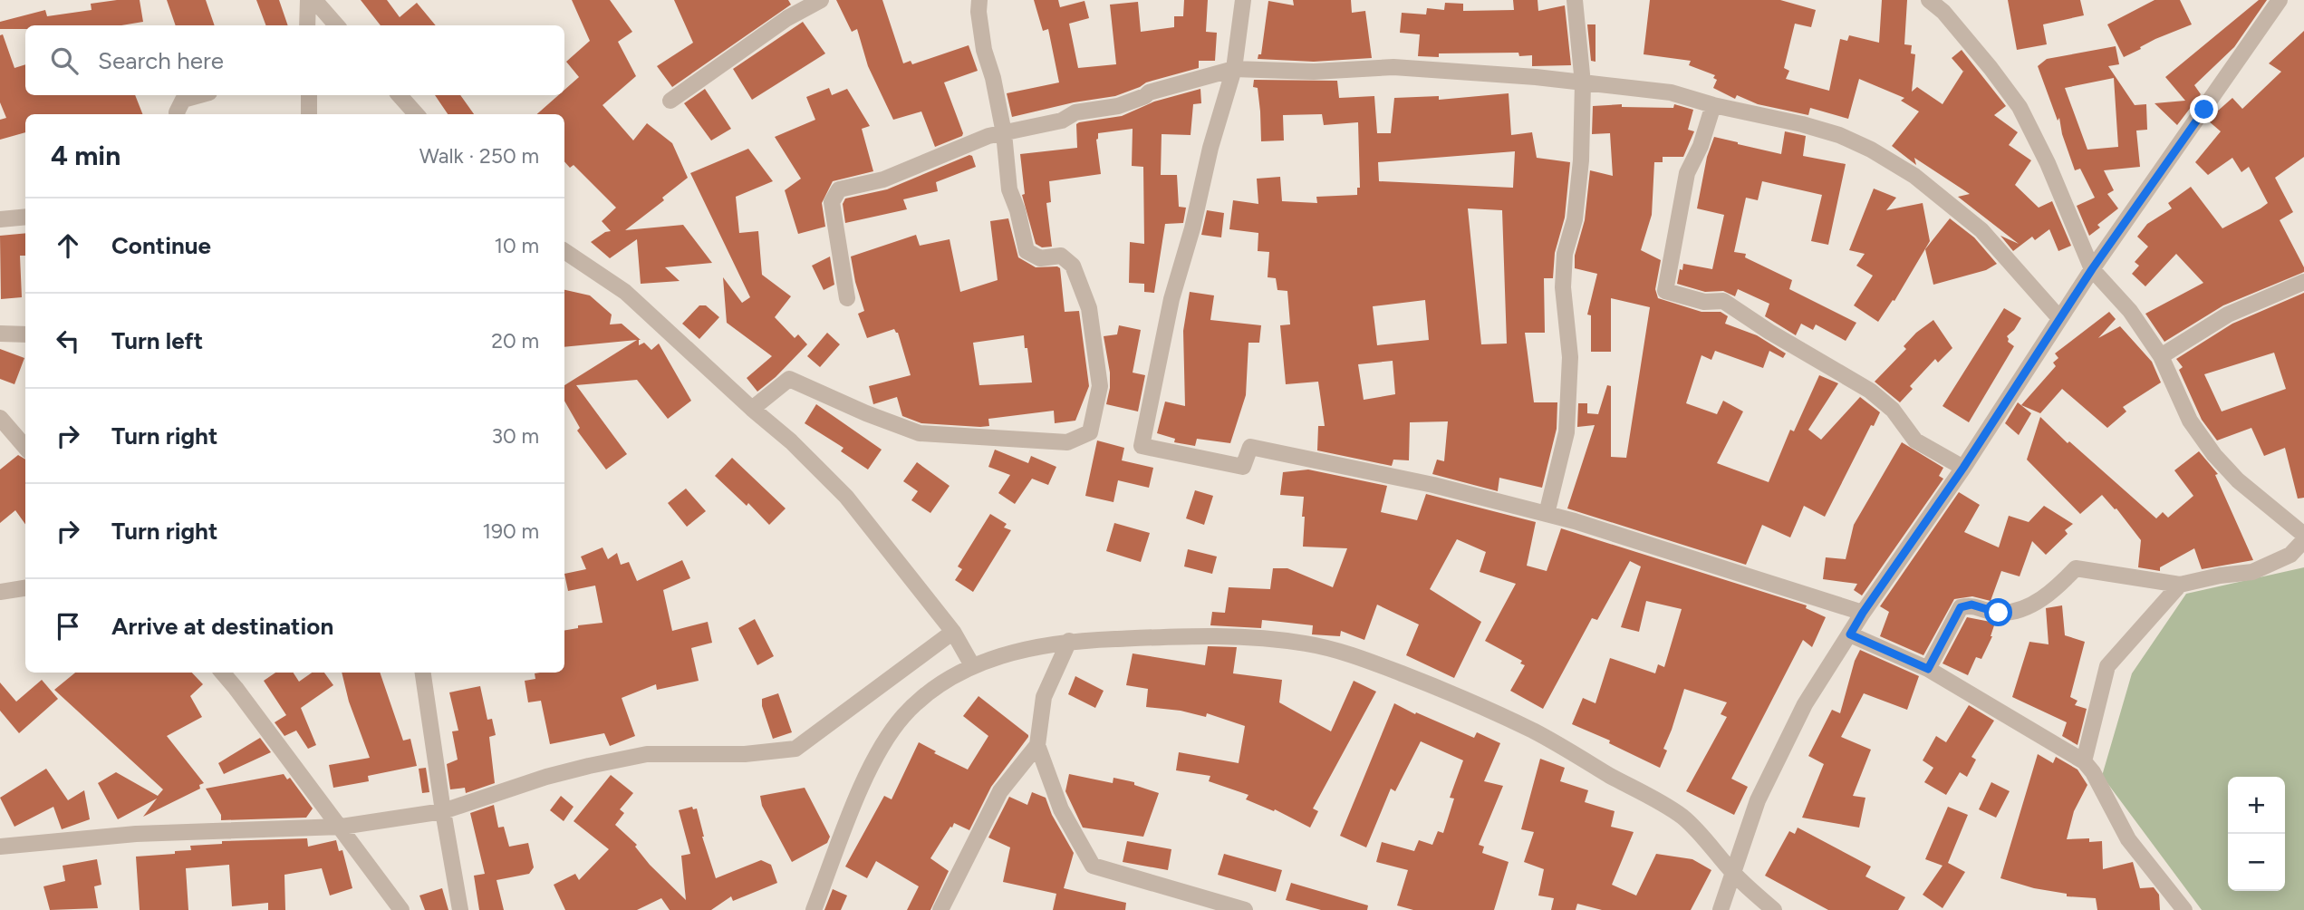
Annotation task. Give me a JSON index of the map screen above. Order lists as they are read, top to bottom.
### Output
{
  "page": {
    "search": "Search here",
    "heading": ["4 min", "Walk · 250 m"],
    "list": [
      ["Continue", "10 m"],
      ["Turn left", "20 m"],
      ["Turn right", "30 m"],
      ["Turn right", "190 m"],
      "Arrive at destination"
    ],
    "map_buttons": ["+", "−"]
  }
}
